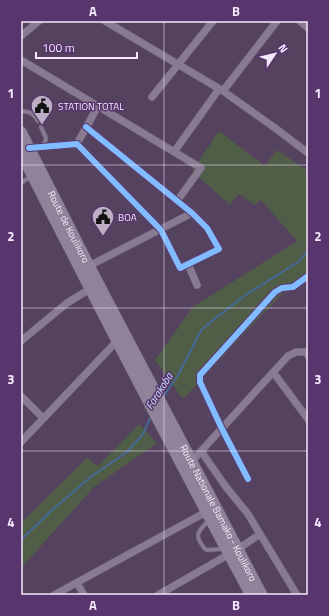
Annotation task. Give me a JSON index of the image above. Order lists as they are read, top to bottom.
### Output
{
  "streets": {
    "main road": ["Route de Koulikoro", "Route Nationale Bamako - Koulikoro"]
  },
  "water": ["Farakoba"],
  "places": {
    "public building": ["STATION TOTAL", "BOA"]
  },
  "scale_bar": "100 m",
  "north": "top right",
  "grid": {
    "columns": ["A", "B"],
    "rows": [
      "1",
      "2",
      "3",
      "4"
    ]
  }
}
